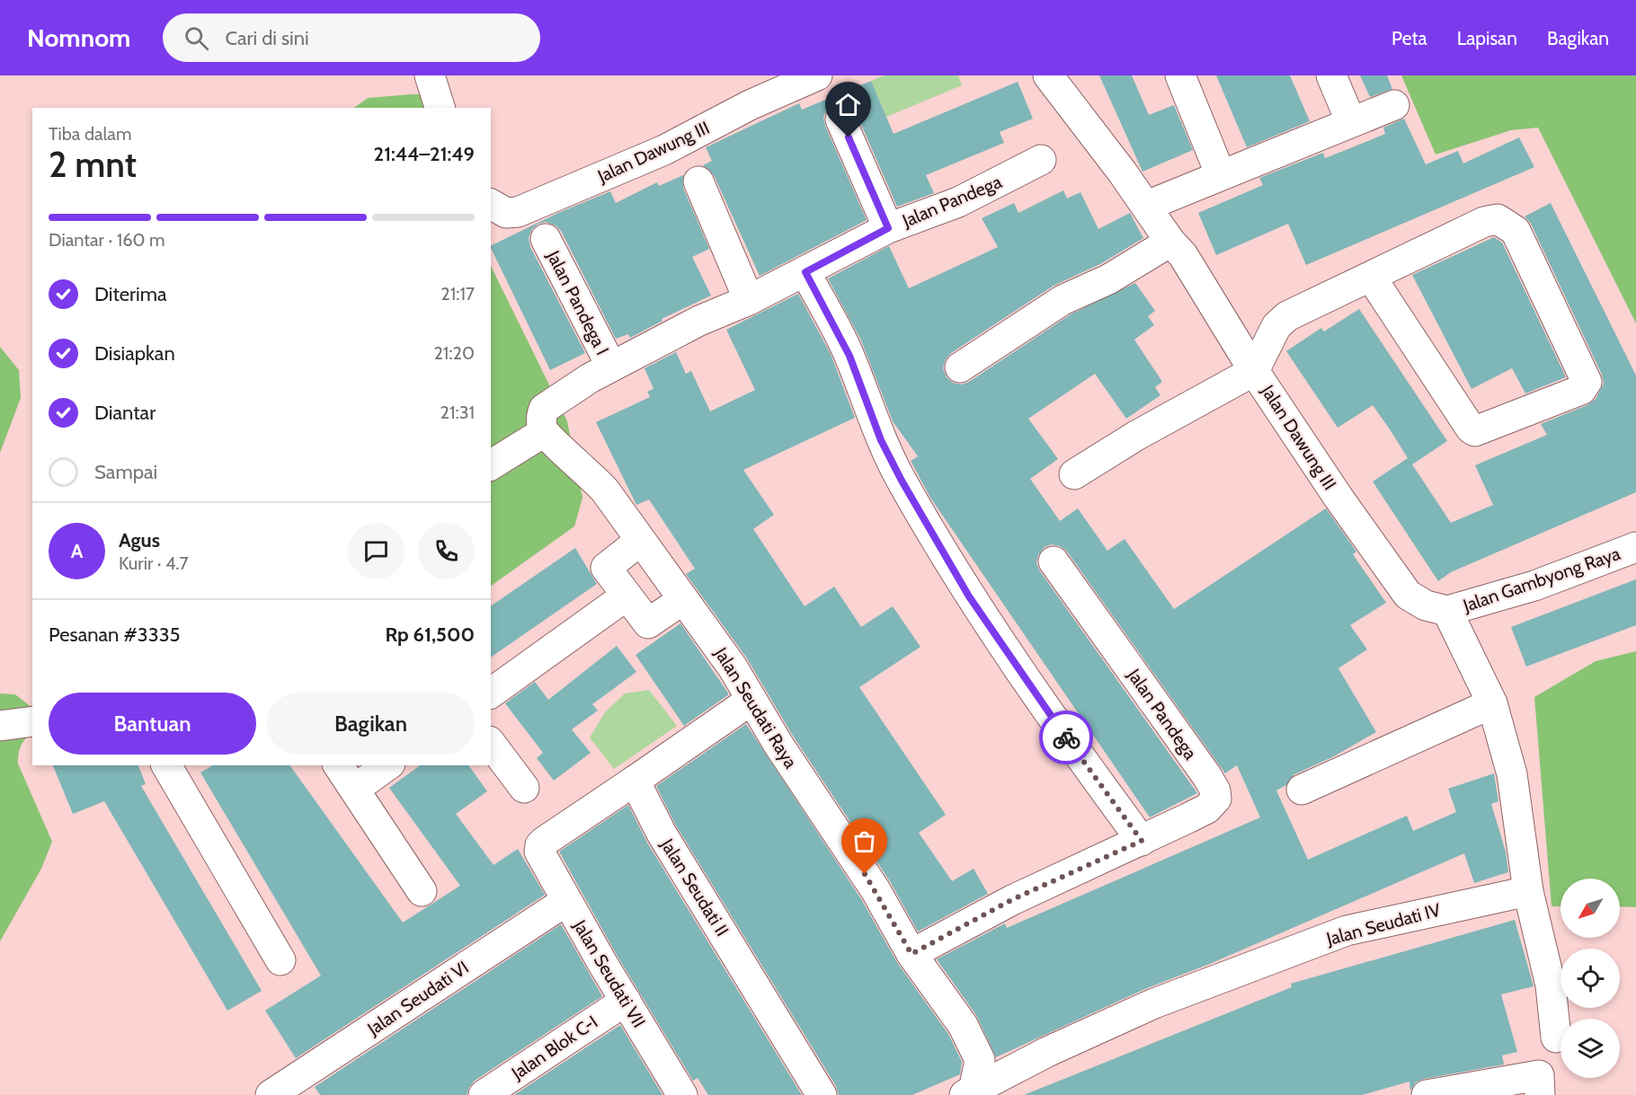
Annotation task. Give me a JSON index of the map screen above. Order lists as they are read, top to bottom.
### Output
{
  "streets": {
    "street": [
      "Jalan Dawung III",
      "Jalan Pandega",
      "Jalan Pandega I",
      "Jalan Gambyong Raya",
      "Jalan Seudati Raya",
      "Jalan Seudati II",
      "Jalan Seudati IV",
      "Jalan Seudati VII",
      "Jalan Seudati VI",
      "Jalan Blok C-I"
    ]
  },
  "crossings": [
    ["Jalan Dawung III", "Jalan Gambyong Raya"],
    ["Jalan Pandega", "Jalan Pandega I"],
    ["Jalan Pandega", "Jalan Seudati Raya"],
    ["Jalan Seudati Raya", "Jalan Seudati IV"],
    ["Jalan Seudati II", "Jalan Seudati VII"],
    ["Jalan Seudati VII", "Jalan Seudati VI"],
    ["Jalan Seudati VII", "Jalan Blok C-I"]
  ],
  "north": "bottom left",
  "page": {
    "header": "Nomnom",
    "search": "Cari di sini",
    "nav": ["Peta", "Lapisan", "Bagikan"],
    "heading": ["2 mnt", "Tiba dalam", "21:44–21:49"],
    "panel": [
      "Agus",
      "Kurir · 4.7",
      "Pesanan #3335",
      "Rp 61,500"
    ],
    "bar": "Diantar · 160 m",
    "list": [
      ["Diterima", "21:17"],
      ["Disiapkan", "21:20"],
      ["Diantar", "21:31"],
      "Sampai"
    ],
    "round": "A",
    "buttons": ["Bantuan", "Bagikan"]
  }
}
